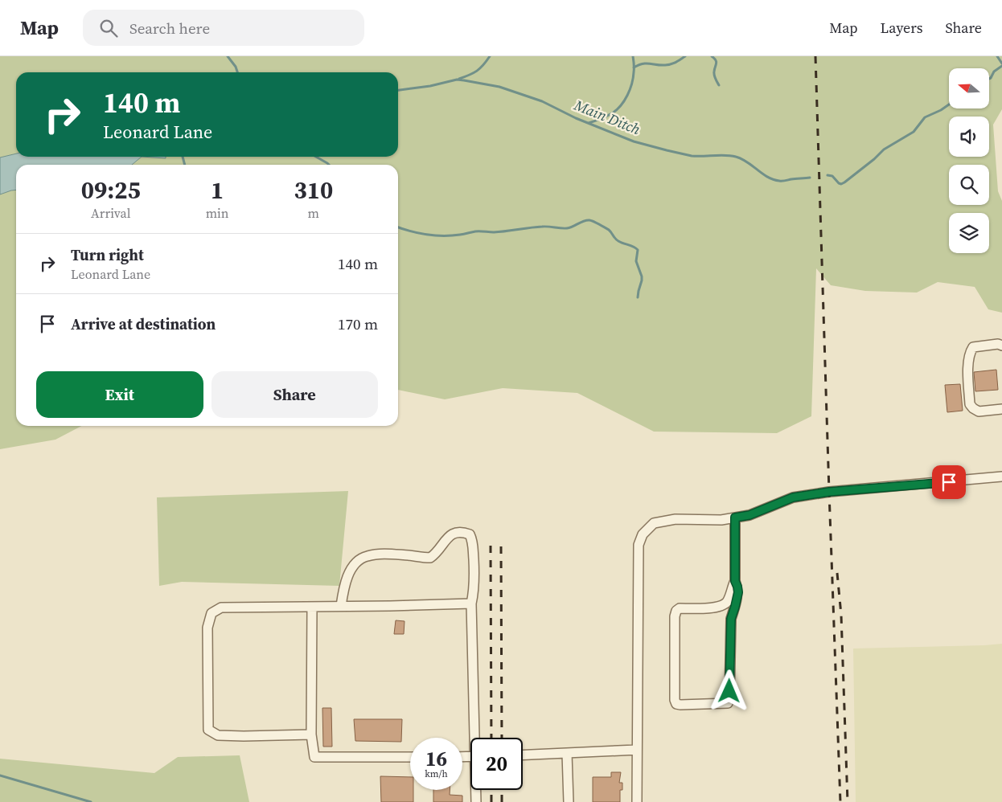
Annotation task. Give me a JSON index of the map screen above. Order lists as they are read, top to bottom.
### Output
{
  "water": ["Main Ditch"],
  "north": "left",
  "page": {
    "header": "Map",
    "search": "Search here",
    "nav": ["Map", "Layers", "Share"],
    "turn": ["140 m", "Leonard Lane"],
    "eta": [
      "09:25",
      "Arrival",
      "1",
      "min",
      "310",
      "m"
    ],
    "list": [
      {
        "name": "Turn right",
        "note": "Leonard Lane",
        "value": "140 m"
      },
      {
        "name": "Arrive at destination",
        "value": "170 m"
      }
    ],
    "buttons": ["Exit", "Share"],
    "speed": "16 km/h",
    "limit": "20"
  }
}
